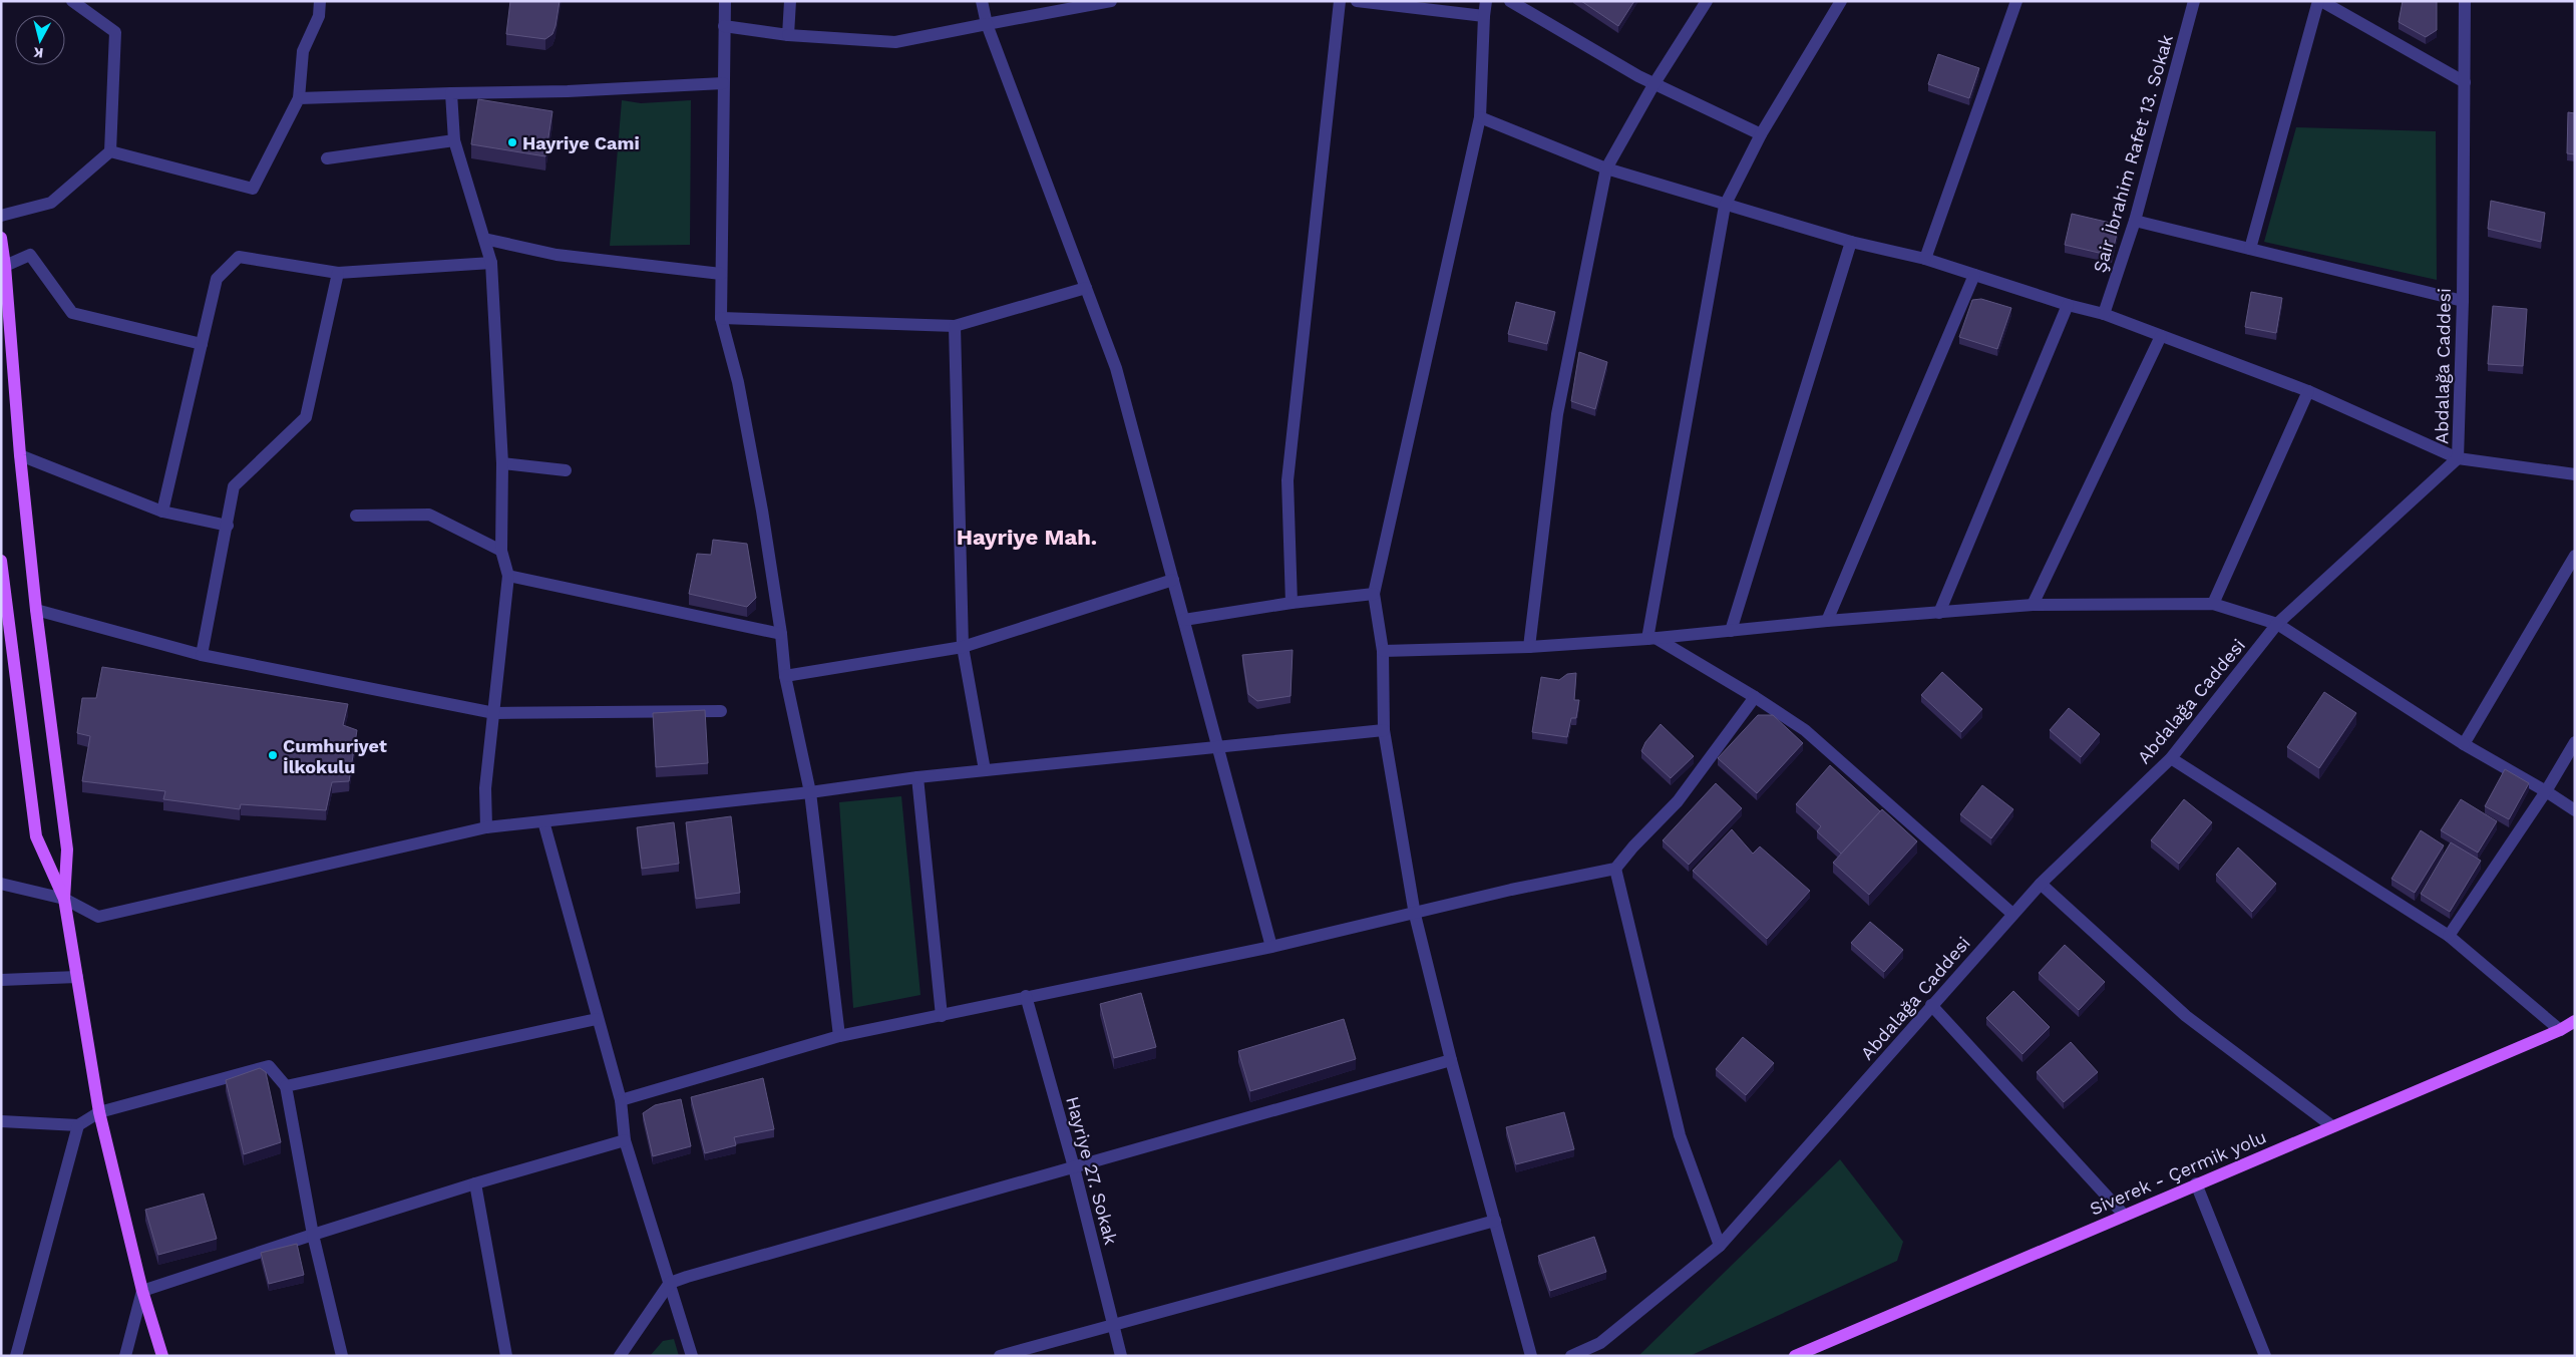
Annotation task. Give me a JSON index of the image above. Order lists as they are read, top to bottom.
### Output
{
  "streets": {
    "main road": ["Siverek - Çermik yolu"],
    "street": ["Şair İbrahim Rafet 13. Sokak", "Abdalağa Caddesi", "Hayriye 27. Sokak"]
  },
  "districts": ["Hayriye Mah."],
  "places": ["Hayriye Cami", "Cumhuriyet İlkokulu"],
  "north": "bottom"
}
